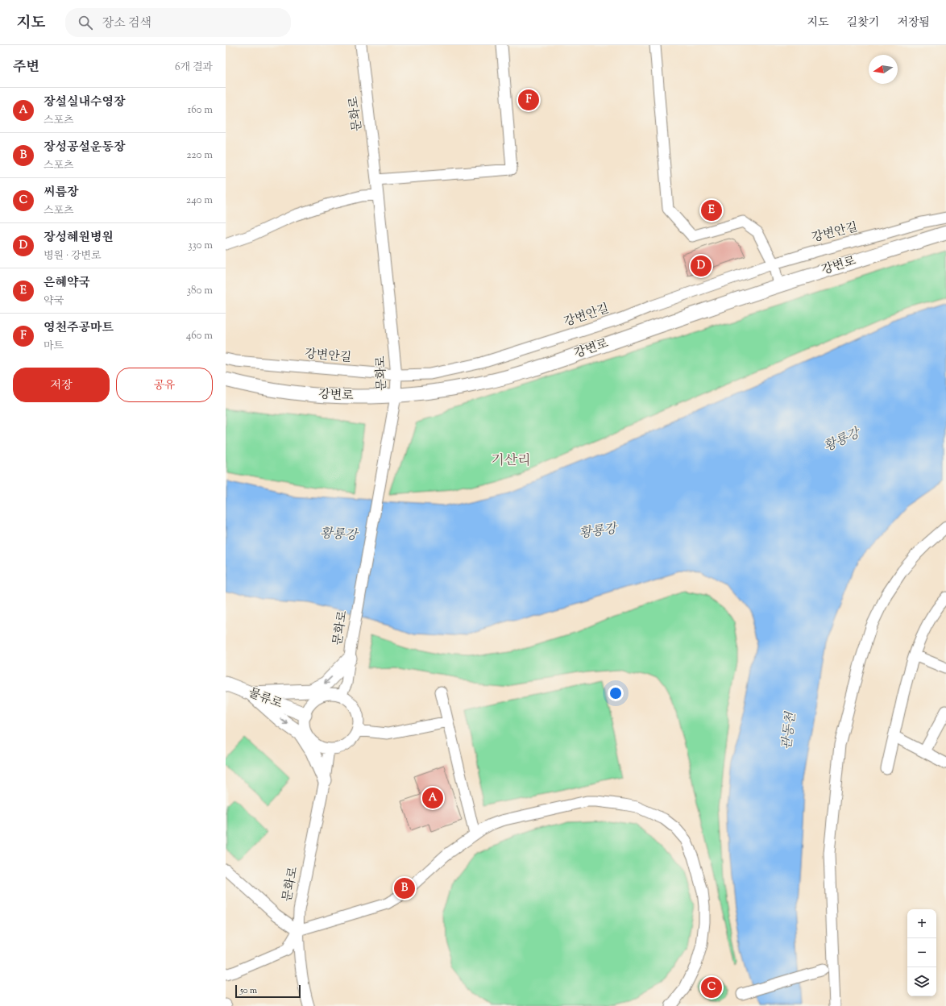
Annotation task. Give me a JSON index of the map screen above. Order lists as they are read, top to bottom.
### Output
{
  "streets": {
    "main road": ["강변로", "물류로"],
    "street": ["문화로", "강변안길"]
  },
  "crossings": [
    ["문화로", "강변안길"],
    ["문화로", "강변로"],
    ["문화로", "물류로"]
  ],
  "districts": ["기산리"],
  "water": ["황룡강", "관동천"],
  "scale_bar": "50 m",
  "north": "left",
  "page": {
    "header": "지도",
    "search": "장소 검색",
    "nav": ["지도", "길찾기", "저장됨"],
    "heading": ["주변", "6개 결과"],
    "list": [
      {
        "mark": "A",
        "name": "장설실내수영장",
        "note": "스포츠",
        "value": "160 m"
      },
      {
        "mark": "B",
        "name": "장성공설운동장",
        "note": "스포츠",
        "value": "220 m"
      },
      {
        "mark": "C",
        "name": "씨름장",
        "note": "스포츠",
        "value": "240 m"
      },
      {
        "mark": "D",
        "name": "장성혜원병원",
        "note": "병원 · 강변로",
        "value": "330 m"
      },
      {
        "mark": "E",
        "name": "은혜약국",
        "note": "약국",
        "value": "380 m"
      },
      {
        "mark": "F",
        "name": "영천주공마트",
        "note": "마트",
        "value": "460 m"
      }
    ],
    "pins": [
      "F",
      "E",
      "D",
      "A",
      "B",
      "C"
    ],
    "buttons": ["저장", "공유"],
    "map_buttons": ["+", "−"],
    "scale": "50 m"
  }
}
